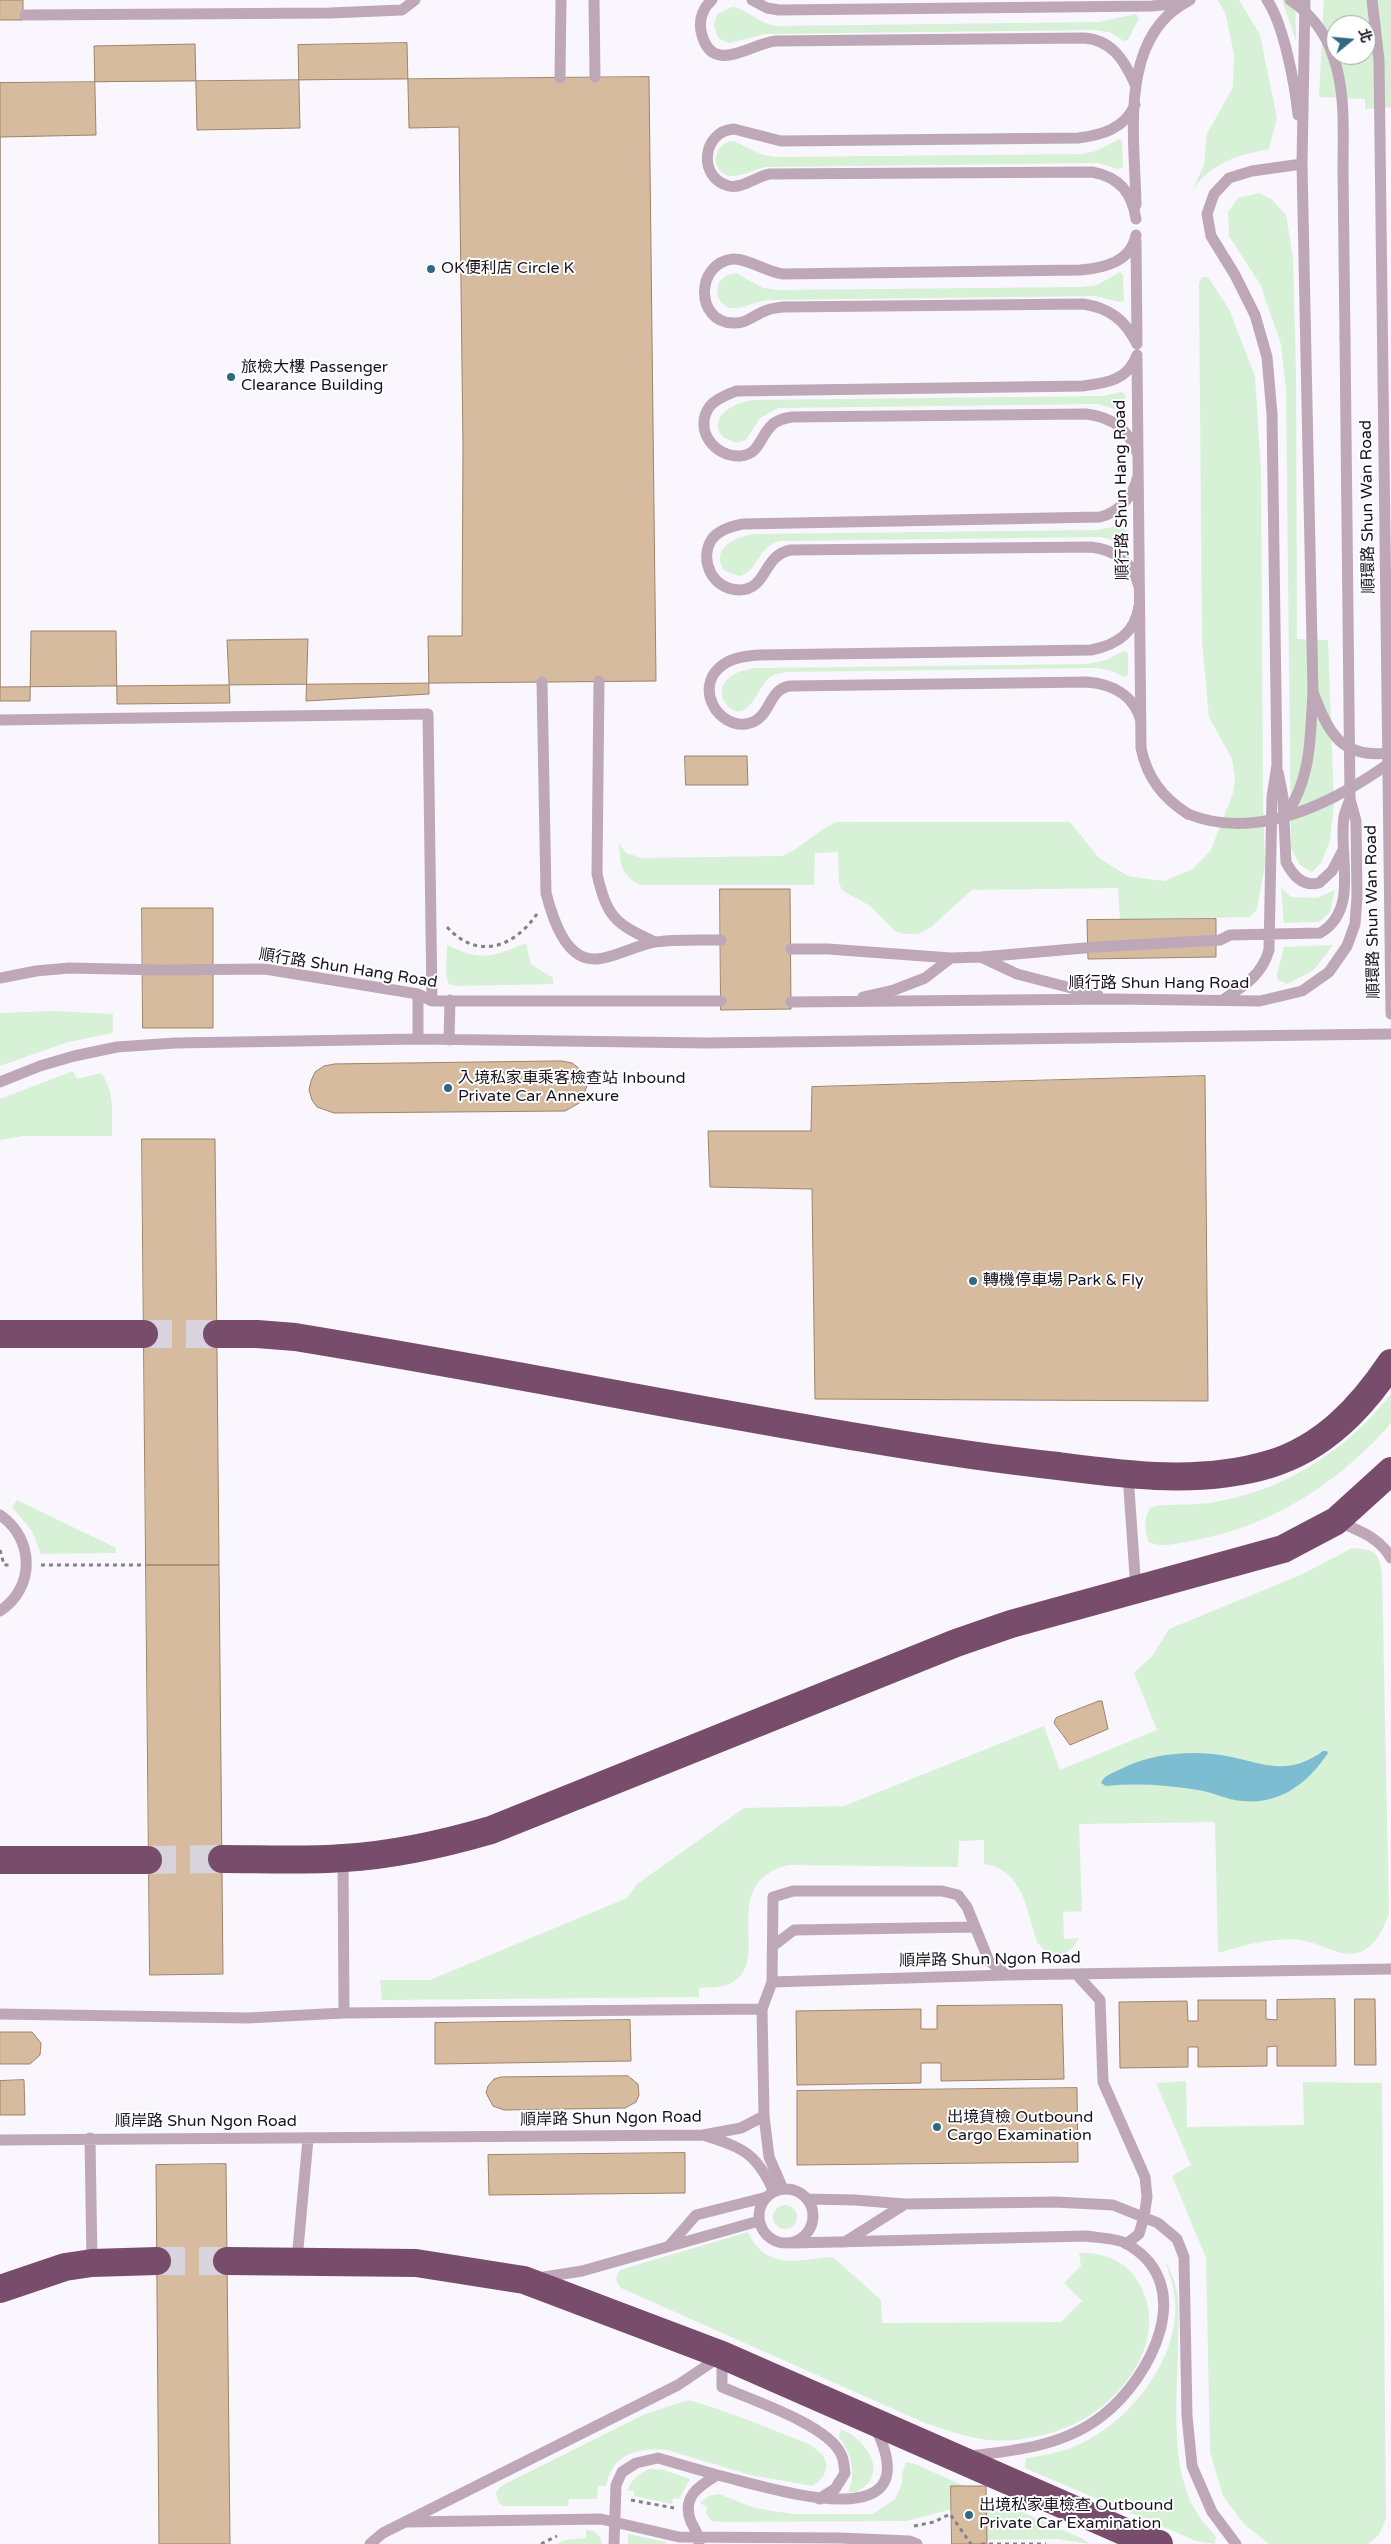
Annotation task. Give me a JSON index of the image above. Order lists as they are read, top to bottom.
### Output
{
  "streets": {
    "lane": ["順行路 Shun Hang Road", "順環路 Shun Wan Road", "順岸路 Shun Ngon Road"]
  },
  "places": [
    "OK便利店 Circle K",
    "旅檢大樓 Passenger Clearance Building",
    "入境私家車乘客檢查站 Inbound Private Car Annexure",
    "轉機停車場 Park & Fly",
    "出境貨檢 Outbound Cargo Examination",
    "出境私家車檢查 Outbound Private Car Examination"
  ],
  "north": "right"
}
